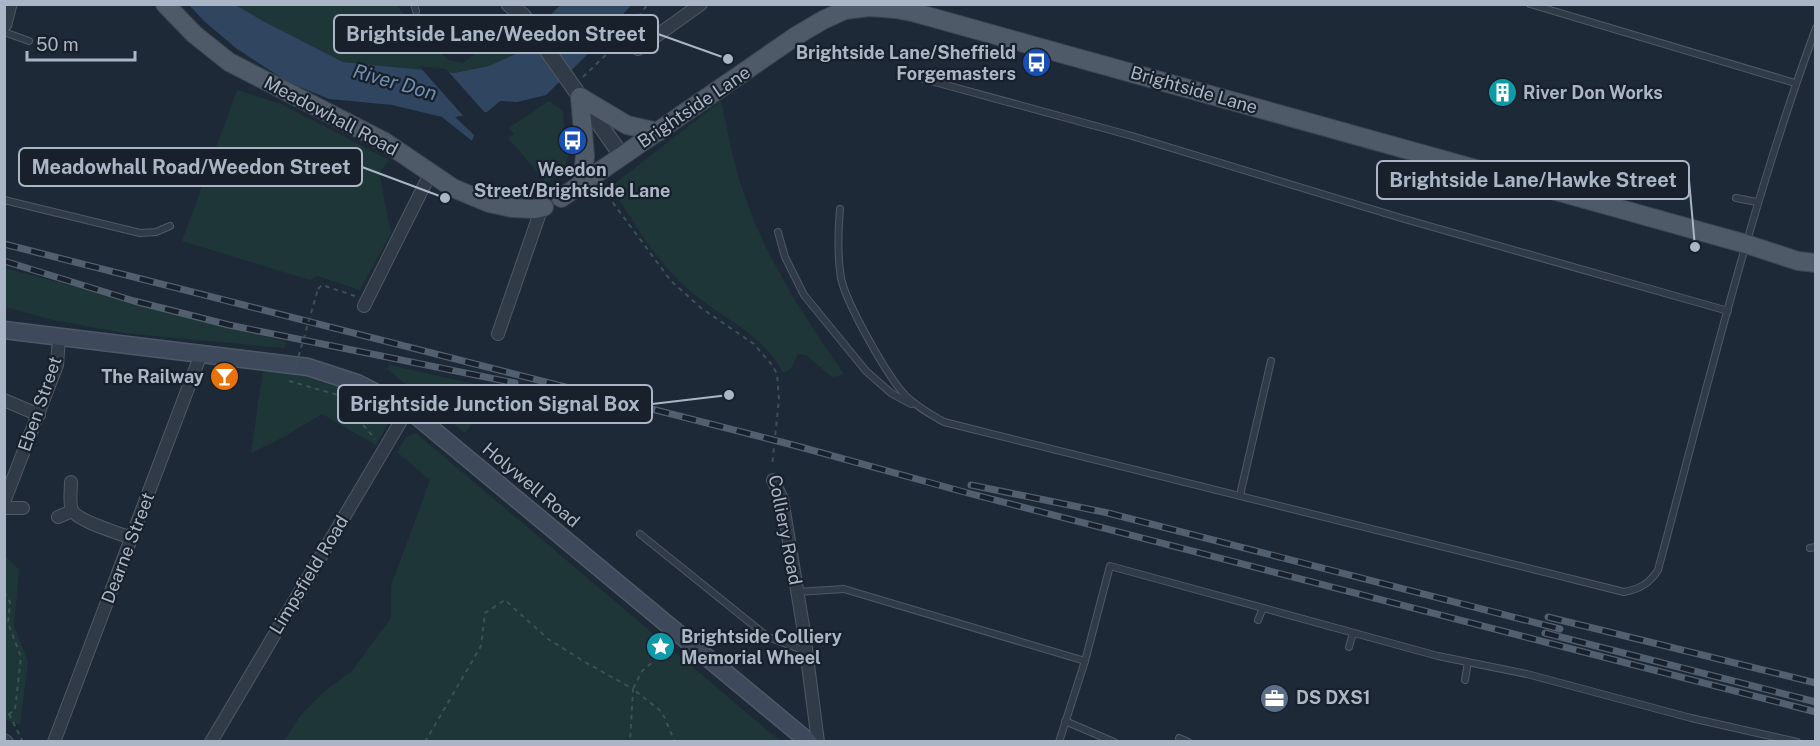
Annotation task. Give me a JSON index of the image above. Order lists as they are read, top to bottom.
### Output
{
  "streets": {
    "main road": ["Brightside Lane", "Meadowhall Road", "Holywell Road"],
    "street": [
      "Eben Street",
      "Colliery Road",
      "Dearne Street",
      "Limpsfield Road"
    ]
  },
  "crossings": [
    ["Eben Street", "Holywell Road"],
    ["Holywell Road", "Dearne Street"],
    ["Holywell Road", "Limpsfield Road"]
  ],
  "water": ["River Don"],
  "places": {
    "other": [
      "Brightside Lane/Weedon Street",
      "Meadowhall Road/Weedon Street",
      "Brightside Lane/Hawke Street",
      "Brightside Junction Signal Box"
    ],
    "bus stop": ["Brightside Lane/Sheffield Forgemasters", "Weedon Street/Brightside Lane"],
    "building": ["River Don Works"],
    "bar": ["The Railway"],
    "place": ["Brightside Colliery Memorial Wheel"],
    "office": ["DS DXS1"]
  },
  "scale_bar": "50 m"
}
